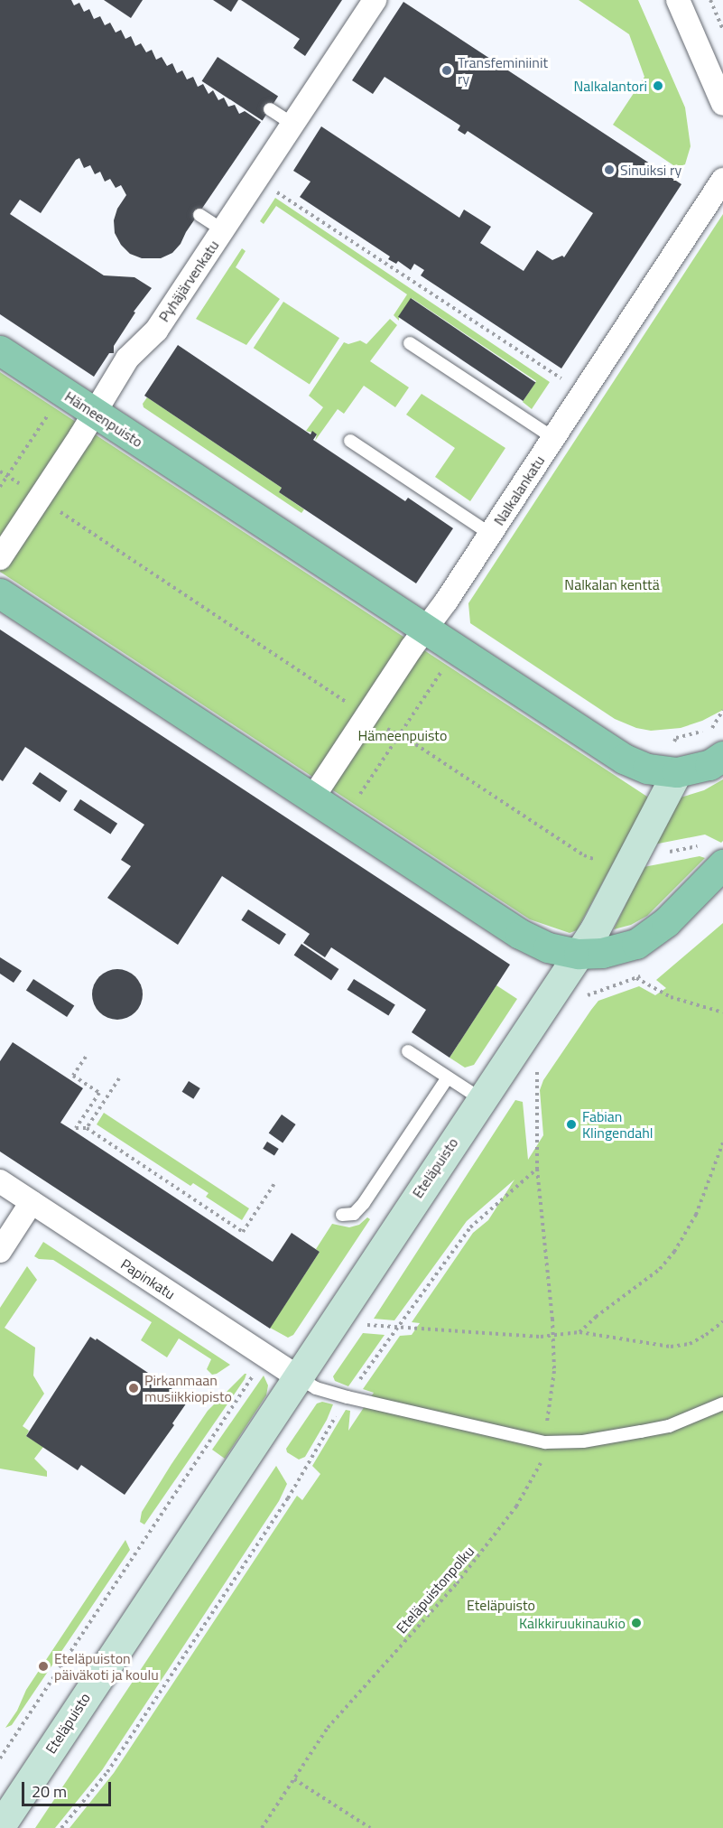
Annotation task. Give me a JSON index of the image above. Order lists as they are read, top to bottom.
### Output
{
  "streets": {
    "main road": ["Hämeenpuisto"],
    "street": [
      "Pyhäjärvenkatu",
      "Nalkalankatu",
      "Eteläpuisto",
      "Papinkatu"
    ],
    "path": ["Eteläpuistonpolku"]
  },
  "crossings": [
    ["Pyhäjärvenkatu", "Hämeenpuisto"],
    ["Hämeenpuisto", "Nalkalankatu"],
    ["Hämeenpuisto", "Eteläpuisto"],
    ["Eteläpuisto", "Papinkatu"]
  ],
  "parks": ["Nalkalan kenttä", "Hämeenpuisto", "Eteläpuisto"],
  "places": [
    "Transfeminiinit ry",
    "Nalkalantori",
    "Sinuiksi ry",
    "Fabian Klingendahl",
    "Pirkanmaan musiikkiopisto",
    "Kalkkiruukinaukio",
    "Eteläpuiston päiväkoti ja koulu"
  ],
  "scale_bar": "20 m"
}
